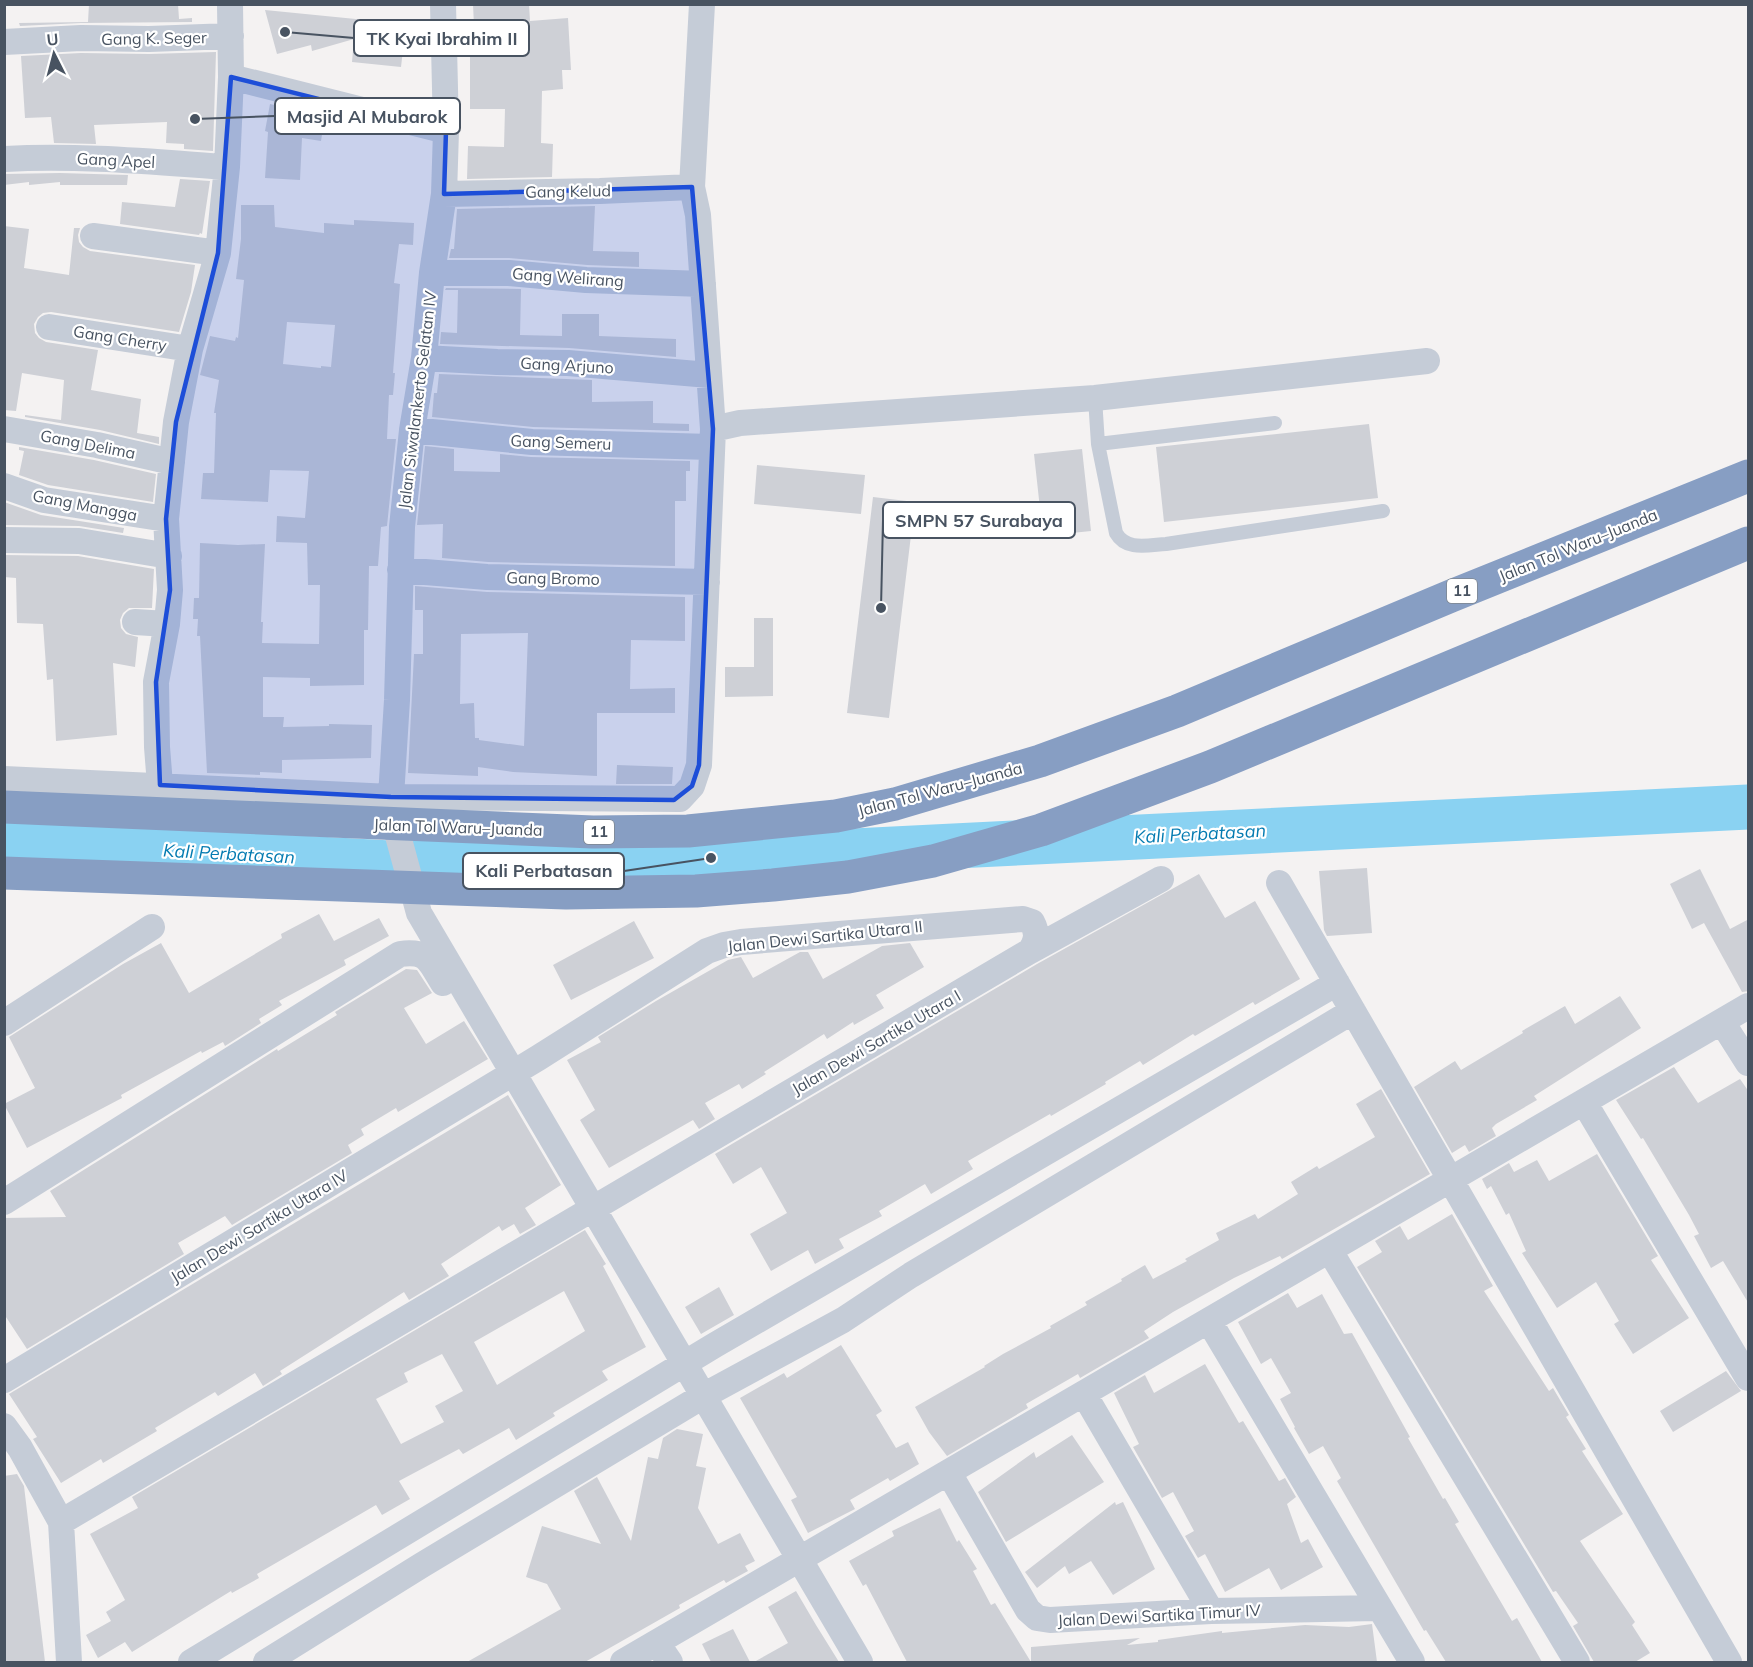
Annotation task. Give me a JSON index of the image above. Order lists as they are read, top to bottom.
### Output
{
  "streets": {
    "highway": ["Jalan Tol Waru–Juanda", "11"],
    "street": [
      "Gang K. Seger",
      "Gang Apel",
      "Gang Kelud",
      "Gang Welirang",
      "Gang Cherry",
      "Gang Arjuno",
      "Jalan Siwalankerto Selatan IV",
      "Gang Semeru",
      "Gang Delima",
      "Gang Mangga",
      "Gang Bromo",
      "Jalan Dewi Sartika Utara II",
      "Jalan Dewi Sartika Utara I",
      "Jalan Dewi Sartika Utara IV",
      "Jalan Dewi Sartika Timur IV"
    ]
  },
  "crossings": [
    ["Gang Kelud", "Jalan Siwalankerto Selatan IV"],
    ["Gang Welirang", "Jalan Siwalankerto Selatan IV"],
    ["Gang Arjuno", "Jalan Siwalankerto Selatan IV"],
    ["Jalan Siwalankerto Selatan IV", "Gang Semeru"],
    ["Jalan Siwalankerto Selatan IV", "Gang Bromo"],
    ["Jalan Siwalankerto Selatan IV", "Jalan Dewi Sartika Utara II"],
    ["Jalan Siwalankerto Selatan IV", "Jalan Dewi Sartika Utara I"],
    ["Jalan Siwalankerto Selatan IV", "Jalan Dewi Sartika Utara IV"],
    ["Jalan Dewi Sartika Utara II", "Jalan Dewi Sartika Utara I"],
    ["Jalan Dewi Sartika Utara II", "Jalan Dewi Sartika Utara IV"]
  ],
  "water": ["Kali Perbatasan"],
  "places": [
    "TK Kyai Ibrahim II",
    "Masjid Al Mubarok",
    "SMPN 57 Surabaya",
    "Kali Perbatasan"
  ],
  "north": "top"
}
